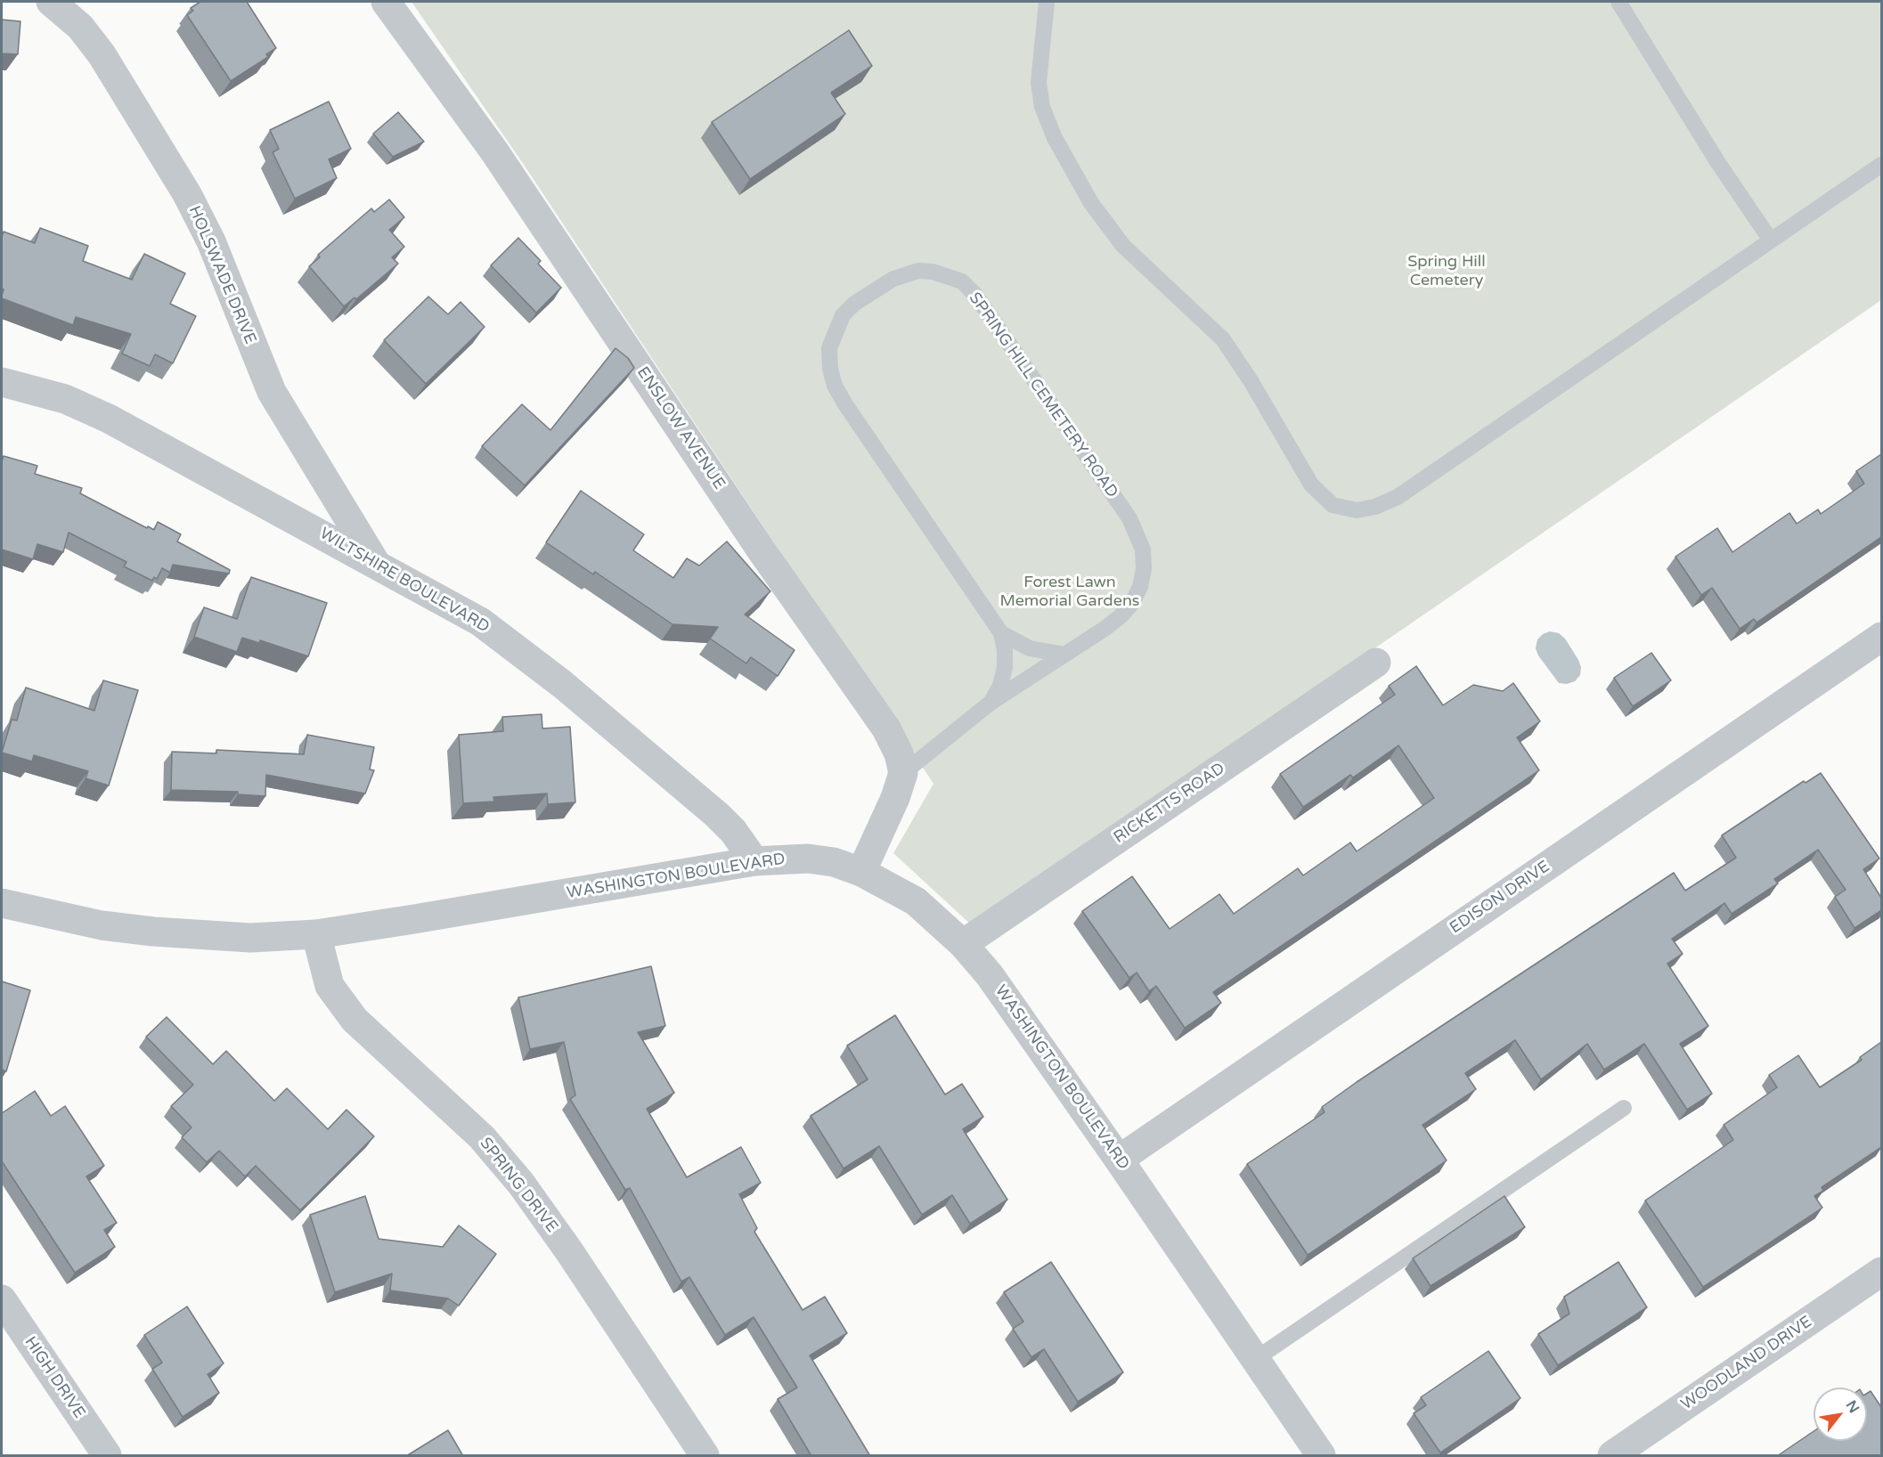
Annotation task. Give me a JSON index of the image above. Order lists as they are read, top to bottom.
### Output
{
  "streets": {
    "street": [
      "HOLSWADE DRIVE",
      "ENSLOW AVENUE",
      "WILTSHIRE BOULEVARD",
      "RICKETTS ROAD",
      "WASHINGTON BOULEVARD",
      "EDISON DRIVE",
      "SPRING DRIVE",
      "WOODLAND DRIVE",
      "HIGH DRIVE"
    ],
    "lane": ["SPRING HILL CEMETERY ROAD"]
  },
  "crossings": [
    ["HOLSWADE DRIVE", "WILTSHIRE BOULEVARD"],
    ["SPRING HILL CEMETERY ROAD", "ENSLOW AVENUE"],
    ["WILTSHIRE BOULEVARD", "WASHINGTON BOULEVARD"],
    ["RICKETTS ROAD", "WASHINGTON BOULEVARD"],
    ["WASHINGTON BOULEVARD", "EDISON DRIVE"],
    ["WASHINGTON BOULEVARD", "SPRING DRIVE"]
  ],
  "parks": ["Spring Hill Cemetery", "Forest Lawn Memorial Gardens"],
  "north": "top right"
}
